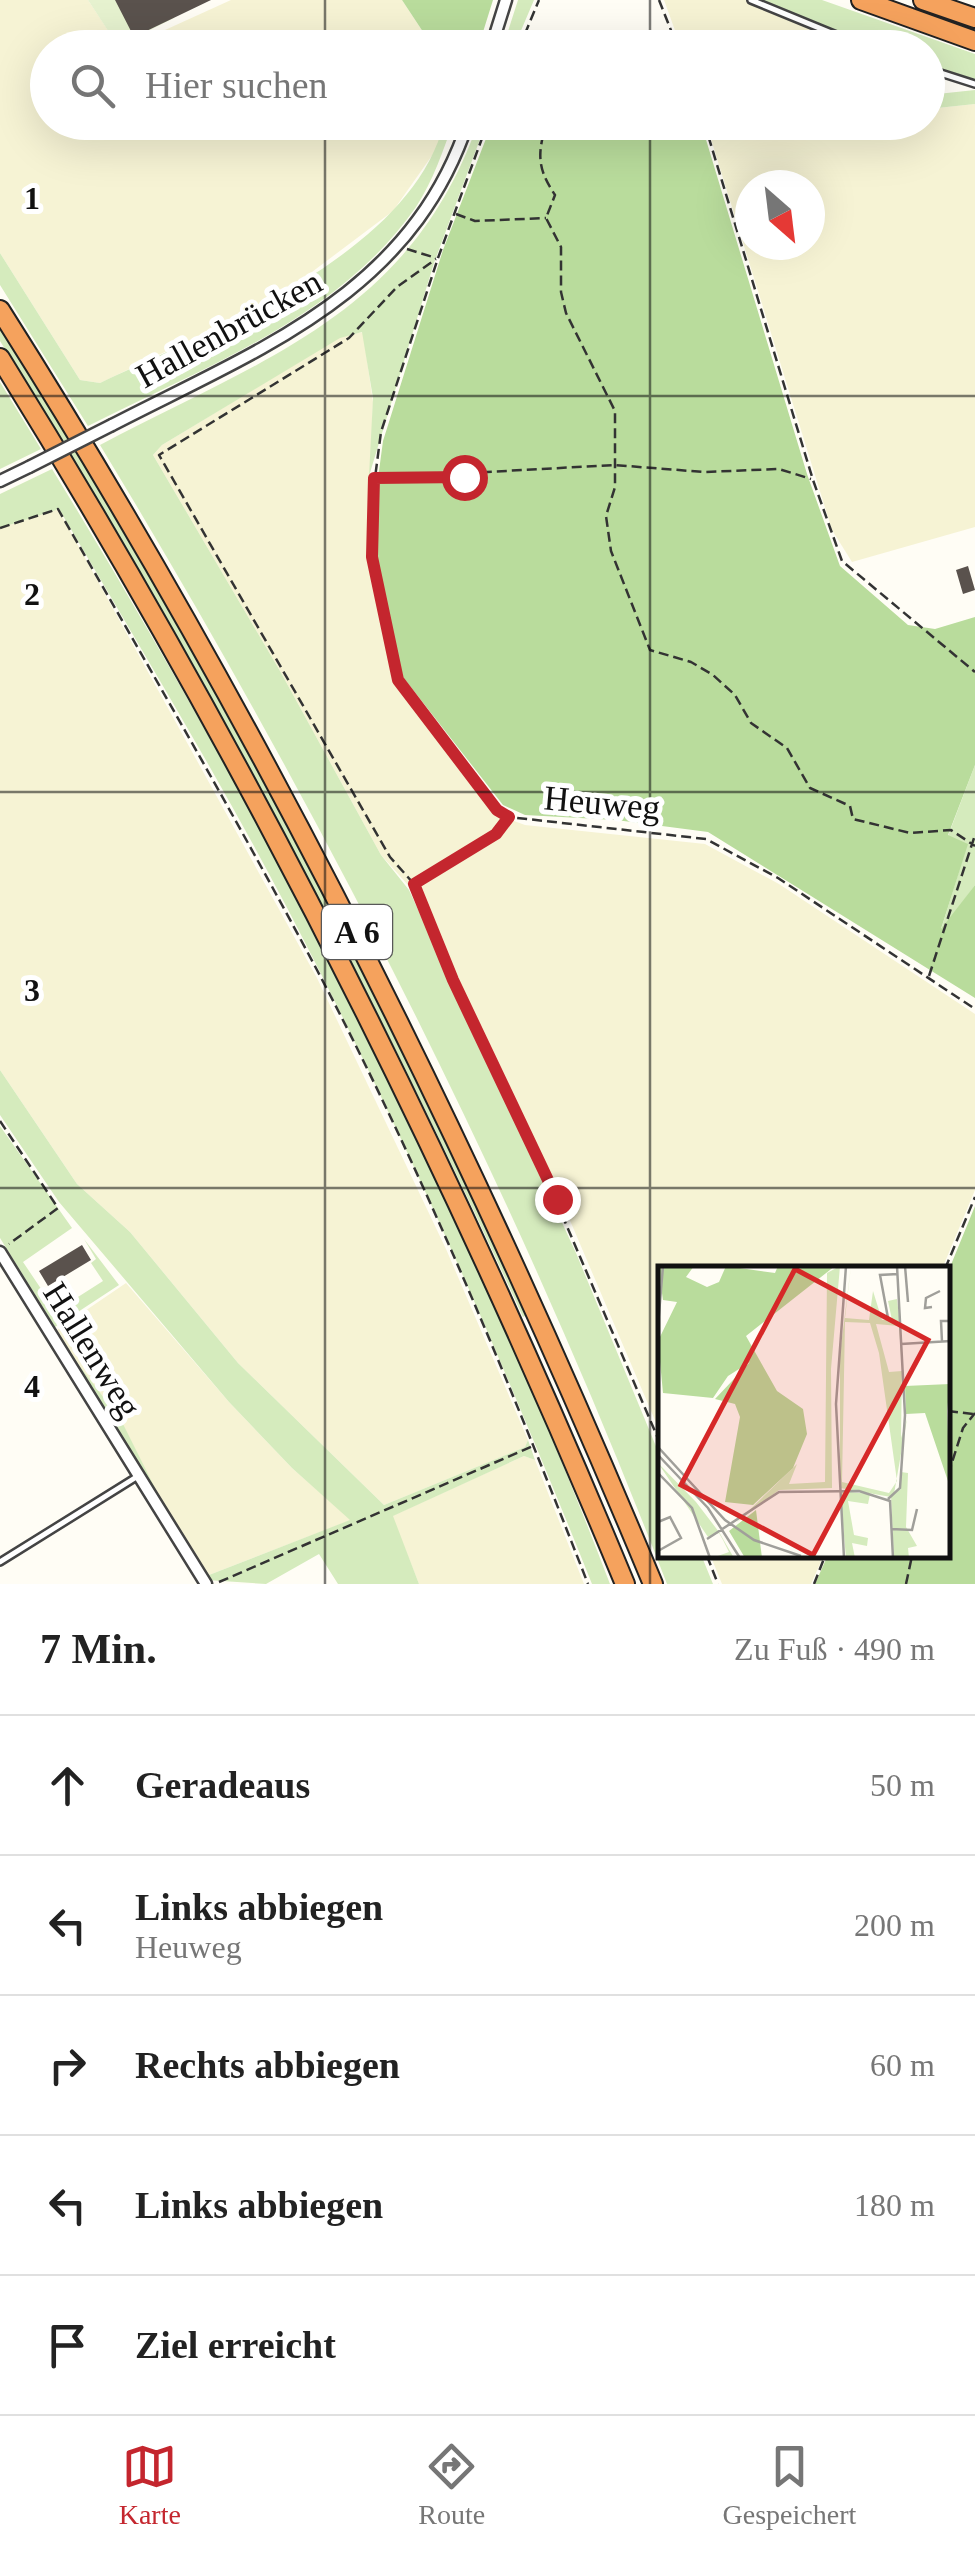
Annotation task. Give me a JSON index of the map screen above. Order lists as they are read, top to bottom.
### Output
{
  "streets": {
    "highway": ["A 6"],
    "street": ["Hallenbrücken", "Hallenweg"],
    "path": ["Heuweg"]
  },
  "north": "bottom right",
  "page": {
    "search": "Hier suchen",
    "heading": ["7 Min.", "Zu Fuß · 490 m"],
    "list": [
      ["Geradeaus", "50 m"],
      ["Links abbiegen", "Heuweg", "200 m"],
      ["Rechts abbiegen", "60 m"],
      ["Links abbiegen", "180 m"],
      "Ziel erreicht"
    ],
    "nav": ["Karte", "Route", "Gespeichert"]
  },
  "grid": {
    "rows": [
      "1",
      "2",
      "3",
      "4"
    ]
  }
}
